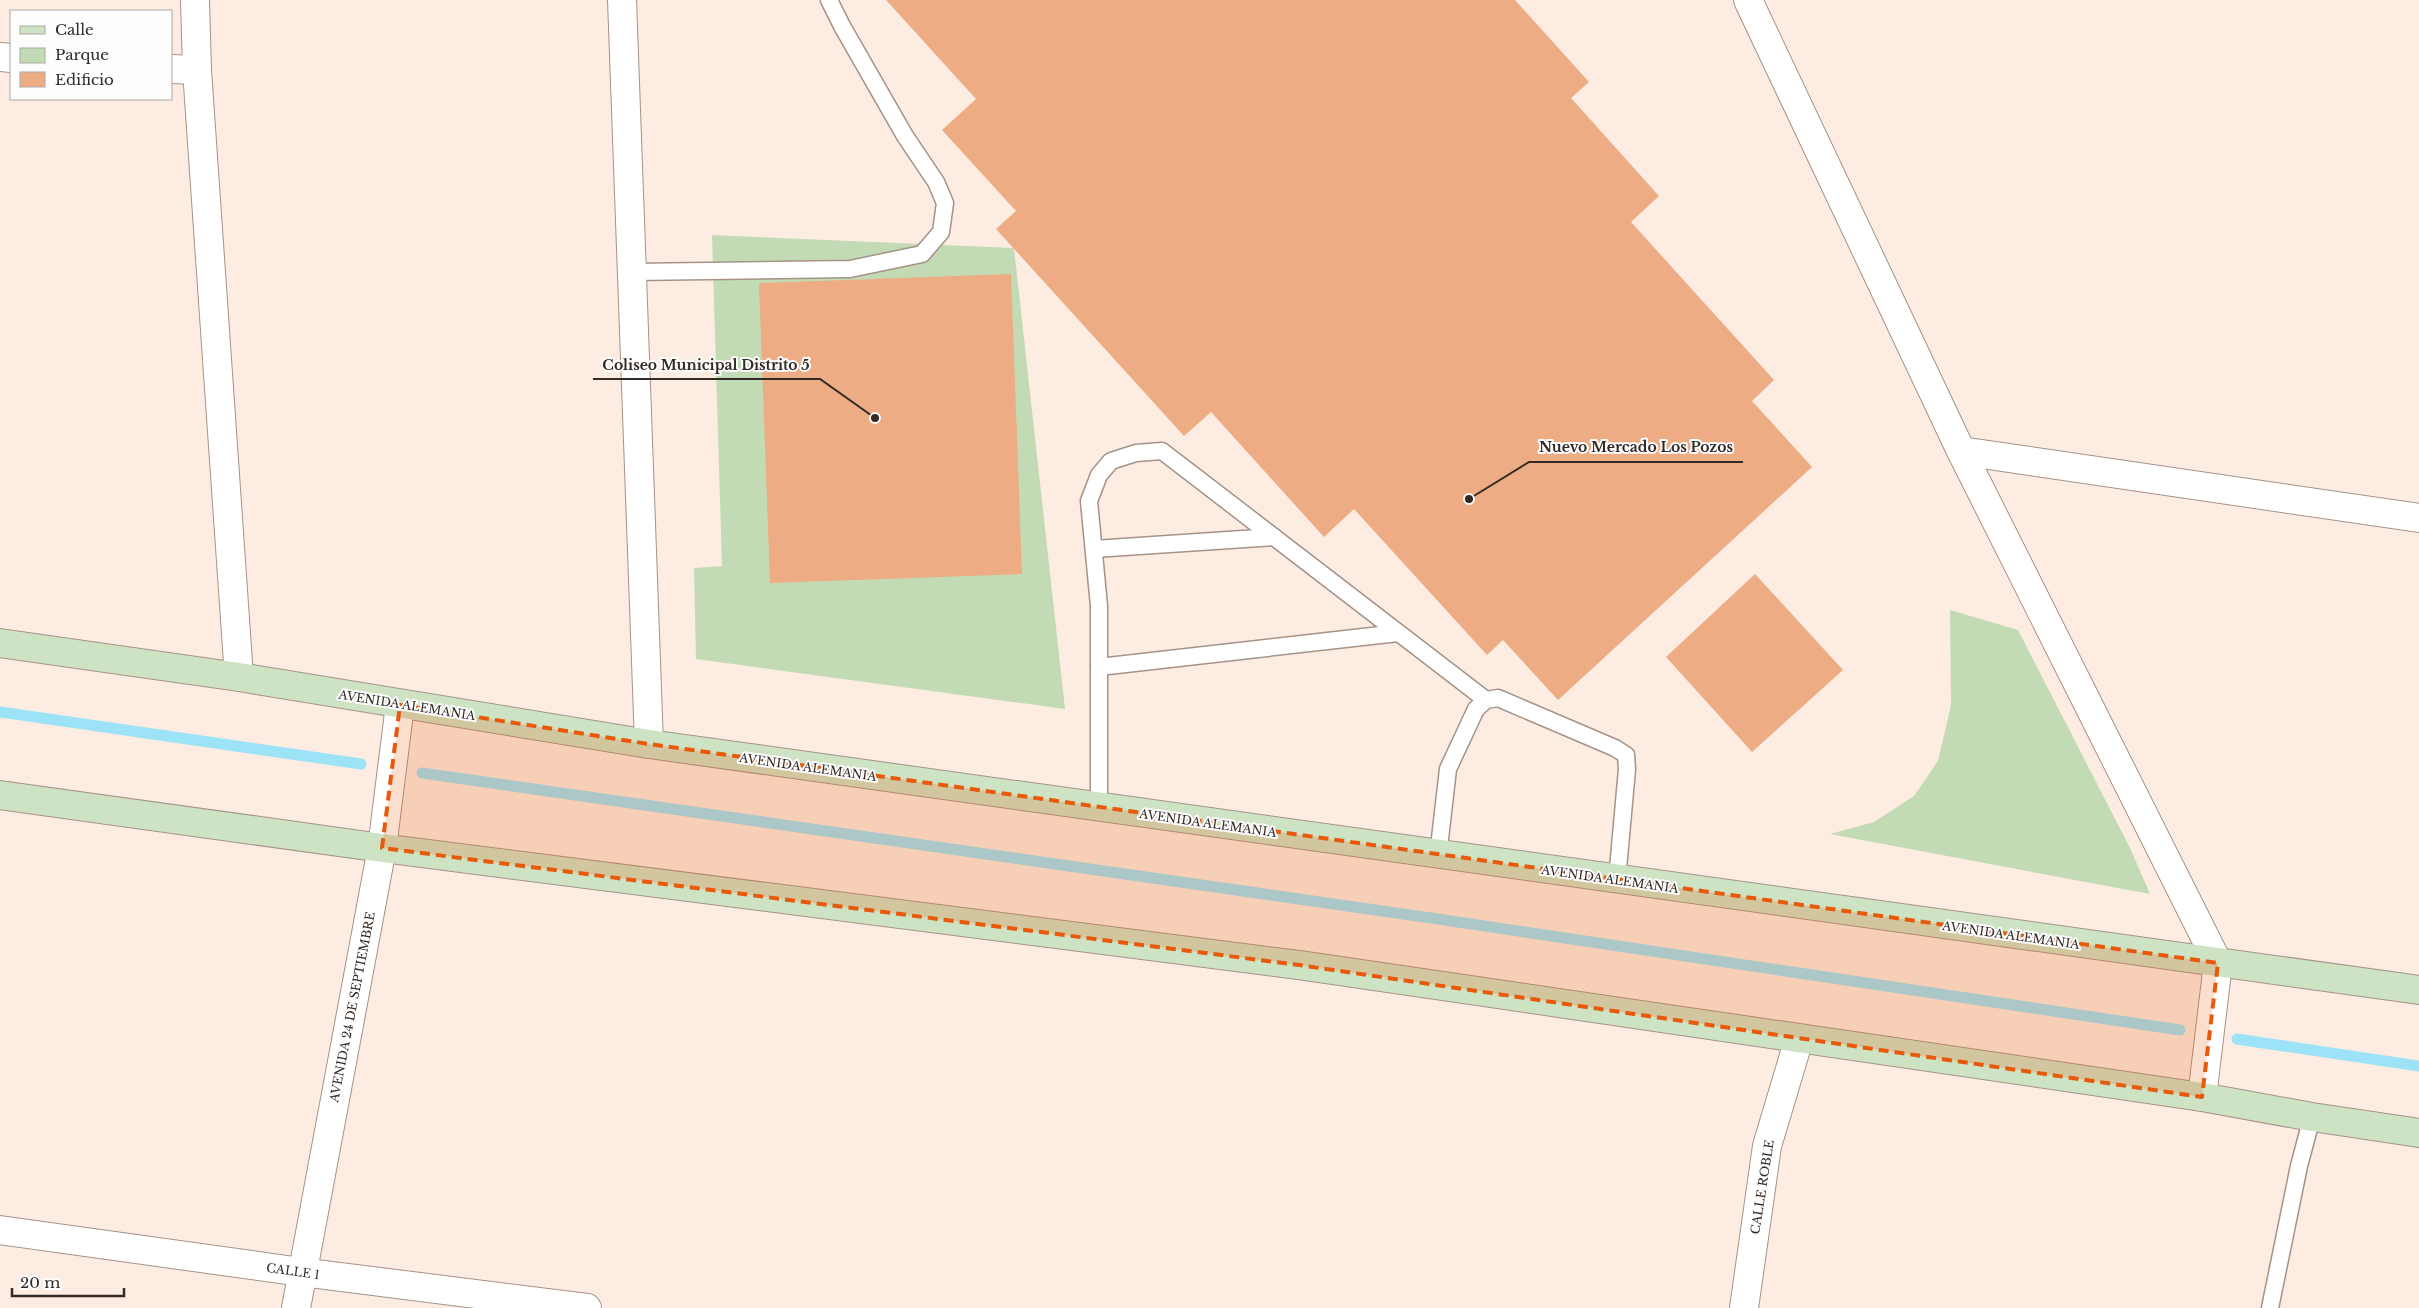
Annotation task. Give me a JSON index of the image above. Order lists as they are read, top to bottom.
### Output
{
  "streets": {
    "main road": ["AVENIDA ALEMANIA"],
    "street": ["AVENIDA 24 DE SEPTIEMBRE", "CALLE ROBLE", "CALLE 1"]
  },
  "crossings": [
    ["AVENIDA ALEMANIA", "AVENIDA 24 DE SEPTIEMBRE"],
    ["AVENIDA 24 DE SEPTIEMBRE", "CALLE 1"]
  ],
  "places": ["Coliseo Municipal Distrito 5", "Nuevo Mercado Los Pozos"],
  "legend": ["Calle", "Parque", "Edificio"],
  "scale_bar": "20 m"
}
